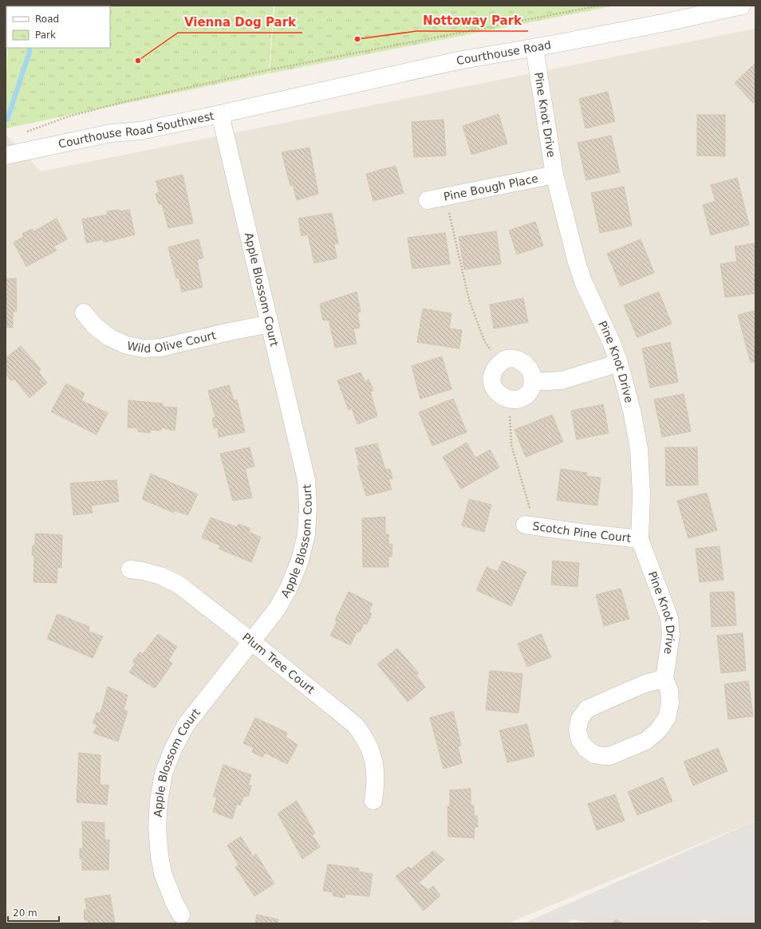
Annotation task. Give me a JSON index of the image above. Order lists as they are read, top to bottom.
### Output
{
  "streets": {
    "street": [
      "Courthouse Road",
      "Pine Knot Drive",
      "Courthouse Road Southwest",
      "Pine Bough Place",
      "Apple Blossom Court",
      "Wild Olive Court",
      "Scotch Pine Court",
      "Plum Tree Court"
    ]
  },
  "crossings": [
    ["Courthouse Road", "Pine Knot Drive"],
    ["Courthouse Road", "Courthouse Road Southwest"],
    ["Pine Knot Drive", "Pine Bough Place"],
    ["Pine Knot Drive", "Scotch Pine Court"],
    ["Courthouse Road Southwest", "Apple Blossom Court"],
    ["Apple Blossom Court", "Wild Olive Court"],
    ["Apple Blossom Court", "Plum Tree Court"]
  ],
  "places": ["Nottoway Park", "Vienna Dog Park"],
  "legend": ["Road", "Park"],
  "scale_bar": "20 m"
}
